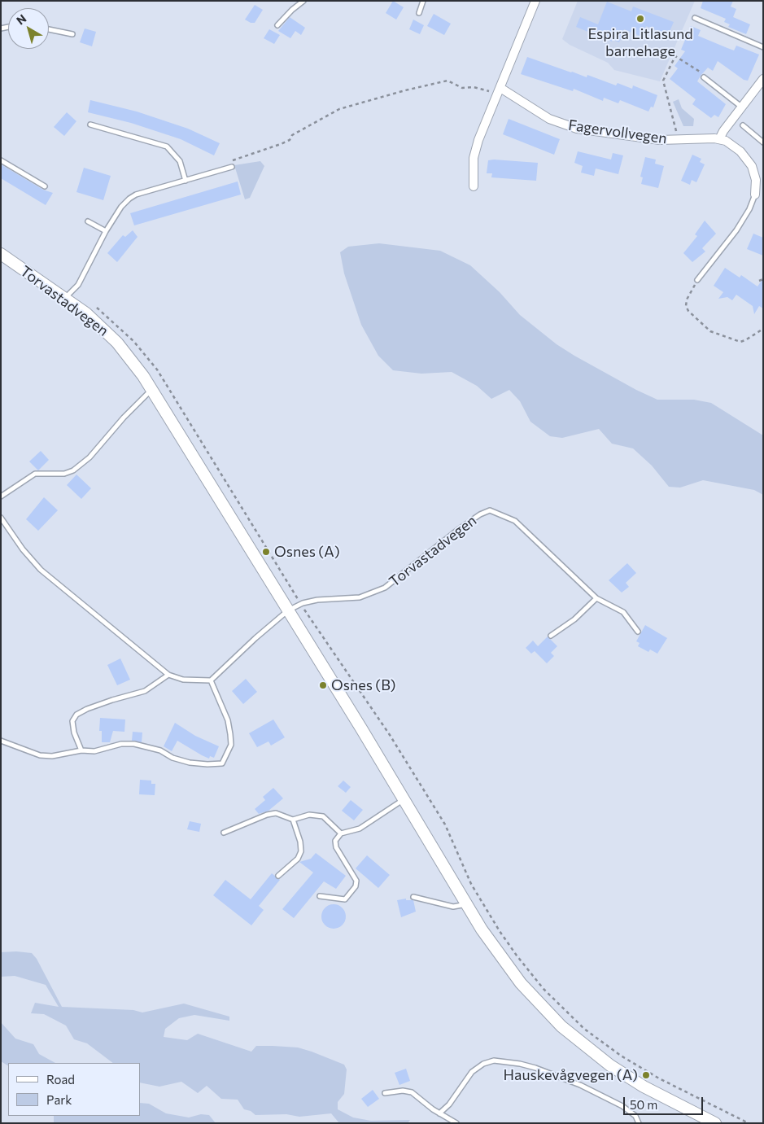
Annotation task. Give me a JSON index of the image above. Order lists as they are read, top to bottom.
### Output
{
  "streets": {
    "main road": ["Torvastadvegen"],
    "street": ["Fagervollvegen"]
  },
  "places": [
    "Espira Litlasund barnehage",
    "Osnes (A)",
    "Osnes (B)",
    "Hauskevågvegen (A)"
  ],
  "legend": ["Road", "Park"],
  "scale_bar": "50 m",
  "north": "top left"
}
